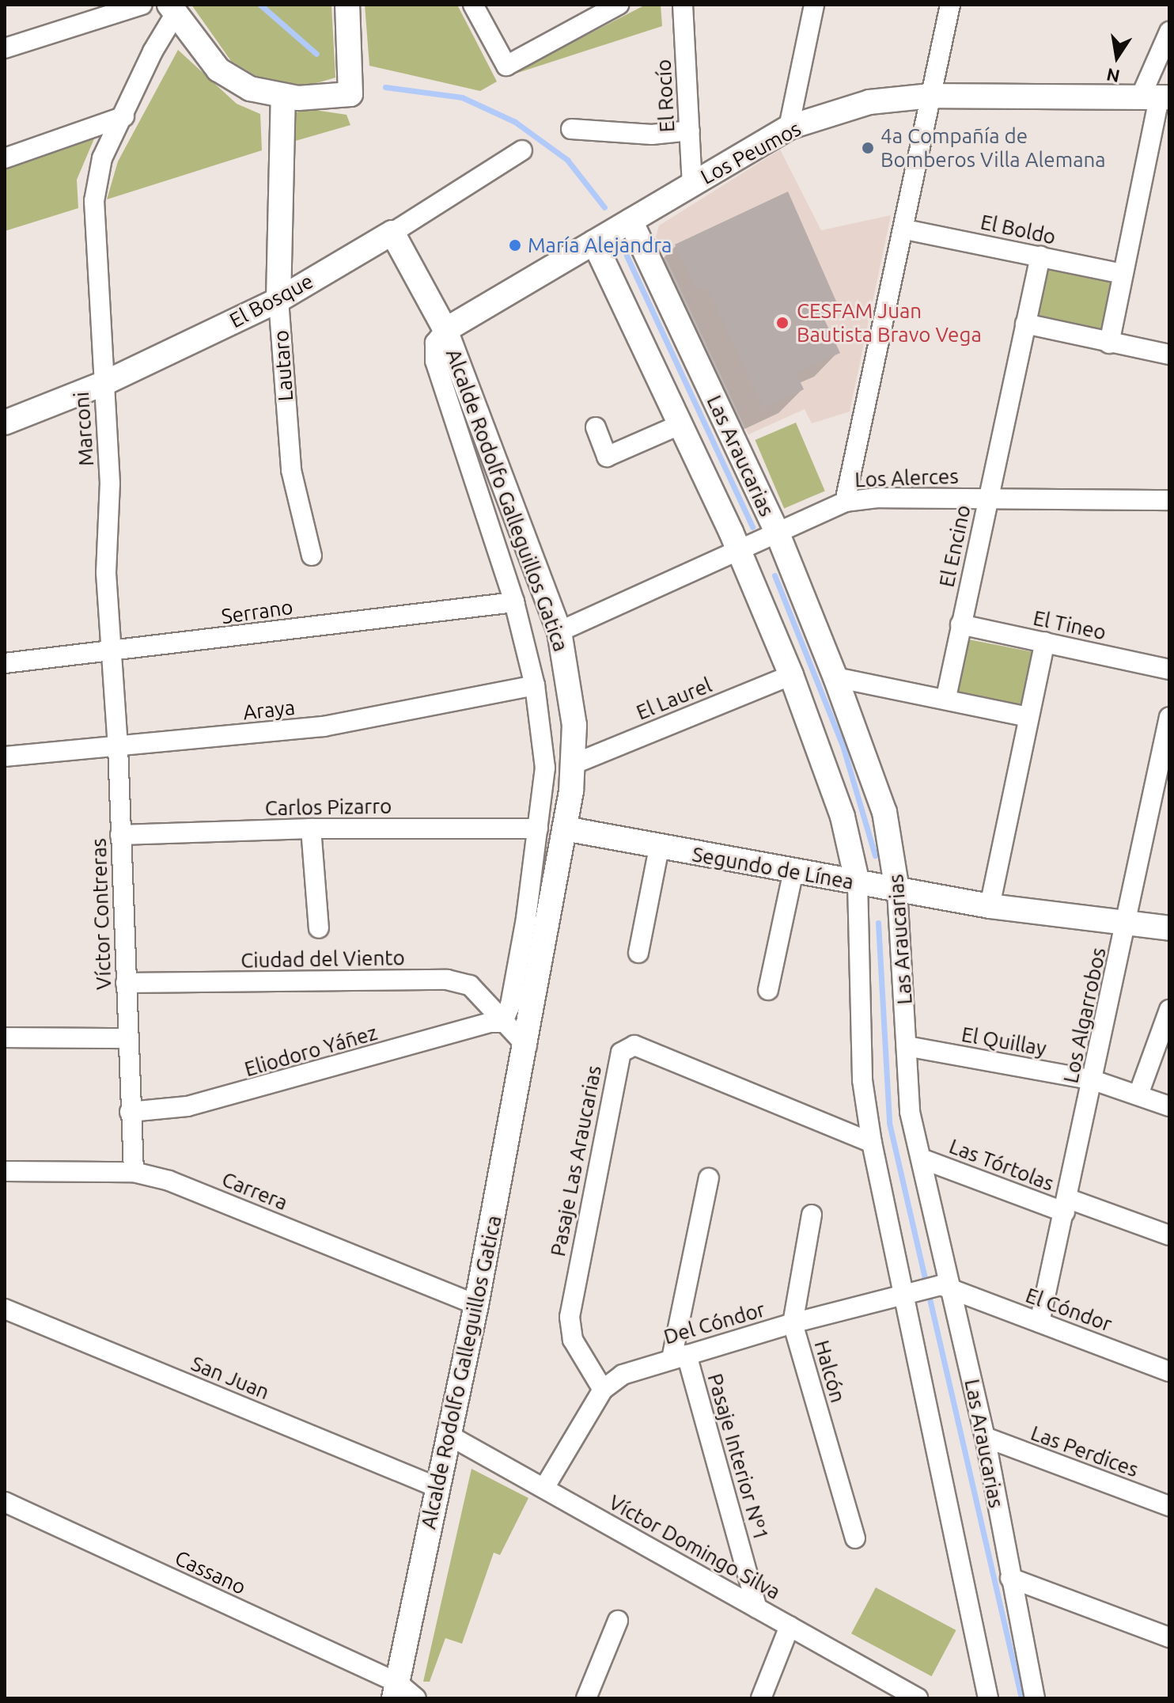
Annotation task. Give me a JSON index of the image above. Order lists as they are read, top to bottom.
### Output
{
  "streets": {
    "street": [
      "El Rocío",
      "Los Peumos",
      "El Boldo",
      "El Bosque",
      "Lautaro",
      "Marconi",
      "Las Araucarias",
      "Los Alerces",
      "Alcalde Rodolfo Galleguillos Gatica",
      "El Encino",
      "Serrano",
      "El Tineo",
      "El Laurel",
      "Araya",
      "Carlos Pizarro",
      "Segundo de Línea",
      "Víctor Contreras",
      "Ciudad del Viento",
      "Los Algarrobos",
      "El Quillay",
      "Eliodoro Yáñez",
      "Pasaje Las Araucarias",
      "Las Tórtolas",
      "Carrera",
      "El Cóndor",
      "Del Cóndor",
      "Halcón",
      "San Juan",
      "Las Perdices",
      "Pasaje Interior Nº1",
      "Víctor Domingo Silva",
      "Cassano"
    ]
  },
  "crossings": [
    ["El Rocío", "Los Peumos"],
    ["Los Peumos", "Las Araucarias"],
    ["Los Peumos", "Alcalde Rodolfo Galleguillos Gatica"],
    ["El Boldo", "El Encino"],
    ["El Bosque", "Lautaro"],
    ["El Bosque", "Marconi"],
    ["El Bosque", "Alcalde Rodolfo Galleguillos Gatica"],
    ["Marconi", "Serrano"],
    ["Marconi", "Víctor Contreras"],
    ["Las Araucarias", "Los Alerces"],
    ["Las Araucarias", "El Laurel"],
    ["Las Araucarias", "Segundo de Línea"],
    ["Las Araucarias", "El Quillay"],
    ["Las Araucarias", "Pasaje Las Araucarias"],
    ["Las Araucarias", "Las Tórtolas"],
    ["Las Araucarias", "El Cóndor"],
    ["Las Araucarias", "Del Cóndor"],
    ["Las Araucarias", "Las Perdices"],
    ["Los Alerces", "Alcalde Rodolfo Galleguillos Gatica"],
    ["Los Alerces", "El Encino"],
    ["Alcalde Rodolfo Galleguillos Gatica", "Serrano"],
    ["Alcalde Rodolfo Galleguillos Gatica", "El Laurel"],
    ["Alcalde Rodolfo Galleguillos Gatica", "Araya"],
    ["Alcalde Rodolfo Galleguillos Gatica", "Carlos Pizarro"],
    ["Alcalde Rodolfo Galleguillos Gatica", "Segundo de Línea"],
    ["Alcalde Rodolfo Galleguillos Gatica", "Ciudad del Viento"],
    ["Alcalde Rodolfo Galleguillos Gatica", "Eliodoro Yáñez"],
    ["Alcalde Rodolfo Galleguillos Gatica", "Carrera"],
    ["Alcalde Rodolfo Galleguillos Gatica", "San Juan"],
    ["Alcalde Rodolfo Galleguillos Gatica", "Víctor Domingo Silva"],
    ["Alcalde Rodolfo Galleguillos Gatica", "Cassano"],
    ["El Encino", "El Tineo"],
    ["Serrano", "Víctor Contreras"],
    ["Araya", "Víctor Contreras"],
    ["Carlos Pizarro", "Víctor Contreras"],
    ["Segundo de Línea", "Los Algarrobos"],
    ["Víctor Contreras", "Ciudad del Viento"],
    ["Víctor Contreras", "Eliodoro Yáñez"],
    ["Víctor Contreras", "Carrera"],
    ["Ciudad del Viento", "Eliodoro Yáñez"],
    ["Los Algarrobos", "El Quillay"],
    ["Los Algarrobos", "Las Tórtolas"],
    ["Los Algarrobos", "El Cóndor"],
    ["Pasaje Las Araucarias", "Del Cóndor"],
    ["El Cóndor", "Del Cóndor"],
    ["Del Cóndor", "Halcón"],
    ["Del Cóndor", "Pasaje Interior Nº1"],
    ["Del Cóndor", "Víctor Domingo Silva"],
    ["Pasaje Interior Nº1", "Víctor Domingo Silva"]
  ],
  "places": ["4a Compañía de Bomberos Villa Alemana", "María Alejandra", "CESFAM Juan Bautista Bravo Vega"],
  "north": "bottom"
}
